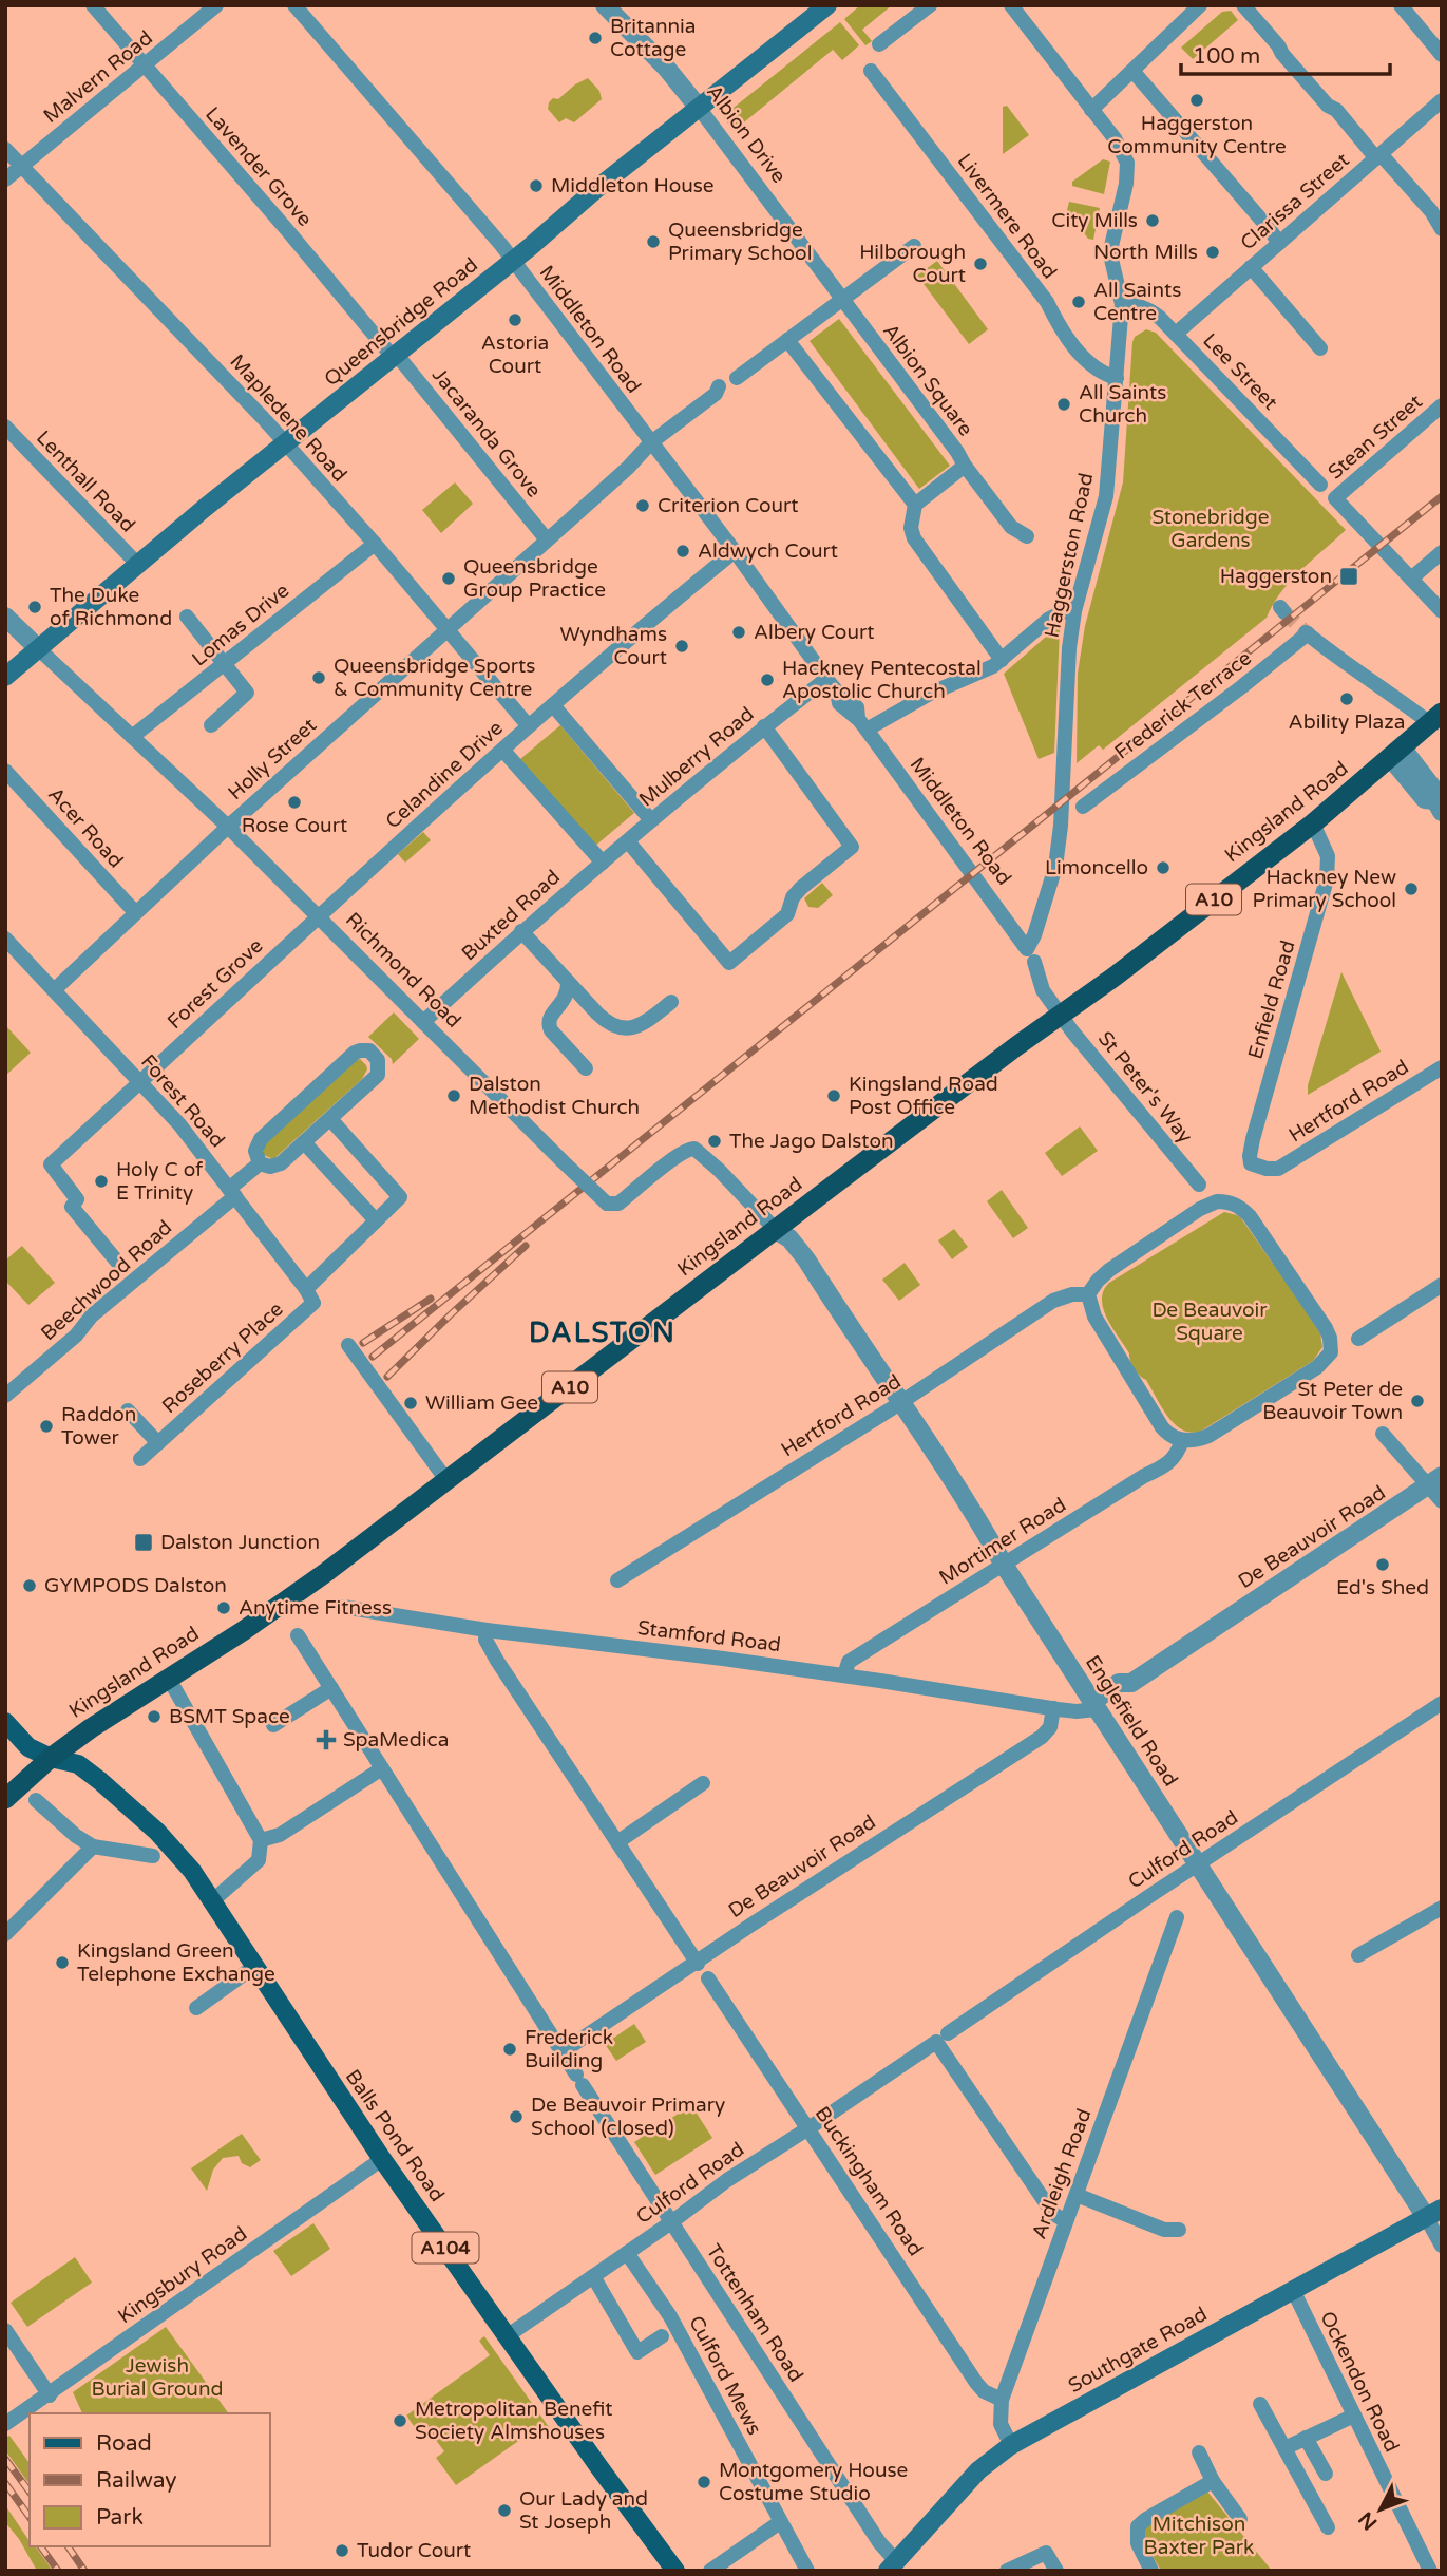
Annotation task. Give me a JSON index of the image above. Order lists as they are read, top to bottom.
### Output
{
  "streets": {
    "highway": ["Kingsland Road", "A10"],
    "main road": [
      "Queensbridge Road",
      "Balls Pond Road",
      "A104",
      "Southgate Road"
    ],
    "street": [
      "Malvern Road",
      "Albion Drive",
      "Lavender Grove",
      "Clarissa Street",
      "Livermere Road",
      "Middleton Road",
      "Lee Street",
      "Albion Square",
      "Mapledene Road",
      "Jacaranda Grove",
      "Stean Street",
      "Lenthall Road",
      "Haggerston Road",
      "Lomas Drive",
      "Frederick Terrace",
      "Mulberry Road",
      "Holly Street",
      "Celandine Drive",
      "Acer Road",
      "Buxted Road",
      "Richmond Road",
      "Forest Grove",
      "Enfield Road",
      "St Peter's Way",
      "Forest Road",
      "Hertford Road",
      "Beechwood Road",
      "Roseberry Place",
      "De Beauvoir Road",
      "Mortimer Road",
      "Stamford Road",
      "Englefield Road",
      "Culford Road",
      "Ardleigh Road",
      "Buckingham Road",
      "Kingsbury Road",
      "Tottenham Road",
      "Culford Mews",
      "Ockendon Road"
    ]
  },
  "crossings": [
    ["Malvern Road", "Lavender Grove"],
    ["Malvern Road", "Mapledene Road"],
    ["Albion Drive", "Queensbridge Road"],
    ["Albion Drive", "Albion Square"],
    ["Lavender Grove", "Queensbridge Road"],
    ["Lavender Grove", "Jacaranda Grove"],
    ["Clarissa Street", "Lee Street"],
    ["Livermere Road", "Haggerston Road"],
    ["Queensbridge Road", "Middleton Road"],
    ["Queensbridge Road", "Mapledene Road"],
    ["Queensbridge Road", "Jacaranda Grove"],
    ["Queensbridge Road", "Lenthall Road"],
    ["Queensbridge Road", "Richmond Road"],
    ["Middleton Road", "Haggerston Road"],
    ["Middleton Road", "Mulberry Road"],
    ["Middleton Road", "Holly Street"],
    ["Middleton Road", "Celandine Drive"],
    ["Middleton Road", "Kingsland Road"],
    ["Middleton Road", "St Peter's Way"],
    ["Lee Street", "Haggerston Road"],
    ["Mapledene Road", "Lomas Drive"],
    ["Mapledene Road", "Holly Street"],
    ["Mapledene Road", "Celandine Drive"],
    ["Jacaranda Grove", "Holly Street"],
    ["Lomas Drive", "Richmond Road"],
    ["Frederick Terrace", "Kingsland Road"],
    ["Mulberry Road", "Buxted Road"],
    ["Holly Street", "Acer Road"],
    ["Holly Street", "Richmond Road"],
    ["Holly Street", "Forest Road"],
    ["Celandine Drive", "Richmond Road"],
    ["Celandine Drive", "Forest Grove"],
    ["Kingsland Road", "A10"],
    ["Kingsland Road", "Richmond Road"],
    ["Kingsland Road", "Enfield Road"],
    ["Kingsland Road", "St Peter's Way"],
    ["Kingsland Road", "Englefield Road"],
    ["Kingsland Road", "Balls Pond Road"],
    ["Kingsland Road", "A104"],
    ["A10", "Balls Pond Road"],
    ["A10", "A104"],
    ["Buxted Road", "Richmond Road"],
    ["Richmond Road", "Forest Grove"],
    ["Richmond Road", "Englefield Road"],
    ["Forest Grove", "Forest Road"],
    ["Enfield Road", "Hertford Road"],
    ["Forest Road", "Beechwood Road"],
    ["Forest Road", "Roseberry Place"],
    ["Hertford Road", "Mortimer Road"],
    ["Hertford Road", "Englefield Road"],
    ["De Beauvoir Road", "Stamford Road"],
    ["De Beauvoir Road", "Englefield Road"],
    ["De Beauvoir Road", "Tottenham Road"],
    ["Mortimer Road", "Stamford Road"],
    ["Mortimer Road", "Englefield Road"],
    ["Stamford Road", "Englefield Road"],
    ["Englefield Road", "Culford Road"],
    ["Englefield Road", "Southgate Road"],
    ["Culford Road", "Balls Pond Road"],
    ["Culford Road", "Buckingham Road"],
    ["Culford Road", "Tottenham Road"],
    ["Culford Road", "Culford Mews"],
    ["Balls Pond Road", "A104"],
    ["Balls Pond Road", "Kingsbury Road"],
    ["Ardleigh Road", "Buckingham Road"],
    ["Ardleigh Road", "Southgate Road"],
    ["Tottenham Road", "Southgate Road"],
    ["Southgate Road", "Ockendon Road"]
  ],
  "districts": ["DALSTON"],
  "parks": [
    "Stonebridge Gardens",
    "De Beauvoir Square",
    "Jewish Burial Ground",
    "Mitchison Baxter Park"
  ],
  "places": {
    "other": [
      "Britannia Cottage",
      "Haggerston Community Centre",
      "Middleton House",
      "City Mills",
      "Queensbridge Primary School",
      "North Mills",
      "Hilborough Court",
      "All Saints Centre",
      "Astoria Court",
      "All Saints Church",
      "Criterion Court",
      "Aldwych Court",
      "Queensbridge Group Practice",
      "The Duke of Richmond",
      "Albery Court",
      "Wyndhams Court",
      "Queensbridge Sports & Community Centre",
      "Hackney Pentecostal Apostolic Church",
      "Ability Plaza",
      "Rose Court",
      "Limoncello",
      "Hackney New Primary School",
      "Dalston Methodist Church",
      "Kingsland Road Post Office",
      "The Jago Dalston",
      "Holy C of E Trinity",
      "St Peter de Beauvoir Town",
      "William Gee",
      "Raddon Tower",
      "Ed's Shed",
      "GYMPODS Dalston",
      "Anytime Fitness",
      "BSMT Space",
      "Kingsland Green Telephone Exchange",
      "Frederick Building",
      "De Beauvoir Primary School (closed)",
      "Metropolitan Benefit Society Almshouses",
      "Montgomery House Costume Studio",
      "Our Lady and St Joseph",
      "Tudor Court"
    ],
    "transit": ["Haggerston", "Dalston Junction"],
    "health": ["SpaMedica"]
  },
  "legend": ["Road", "Railway", "Park"],
  "scale_bar": "100 m",
  "north": "bottom left"
}
